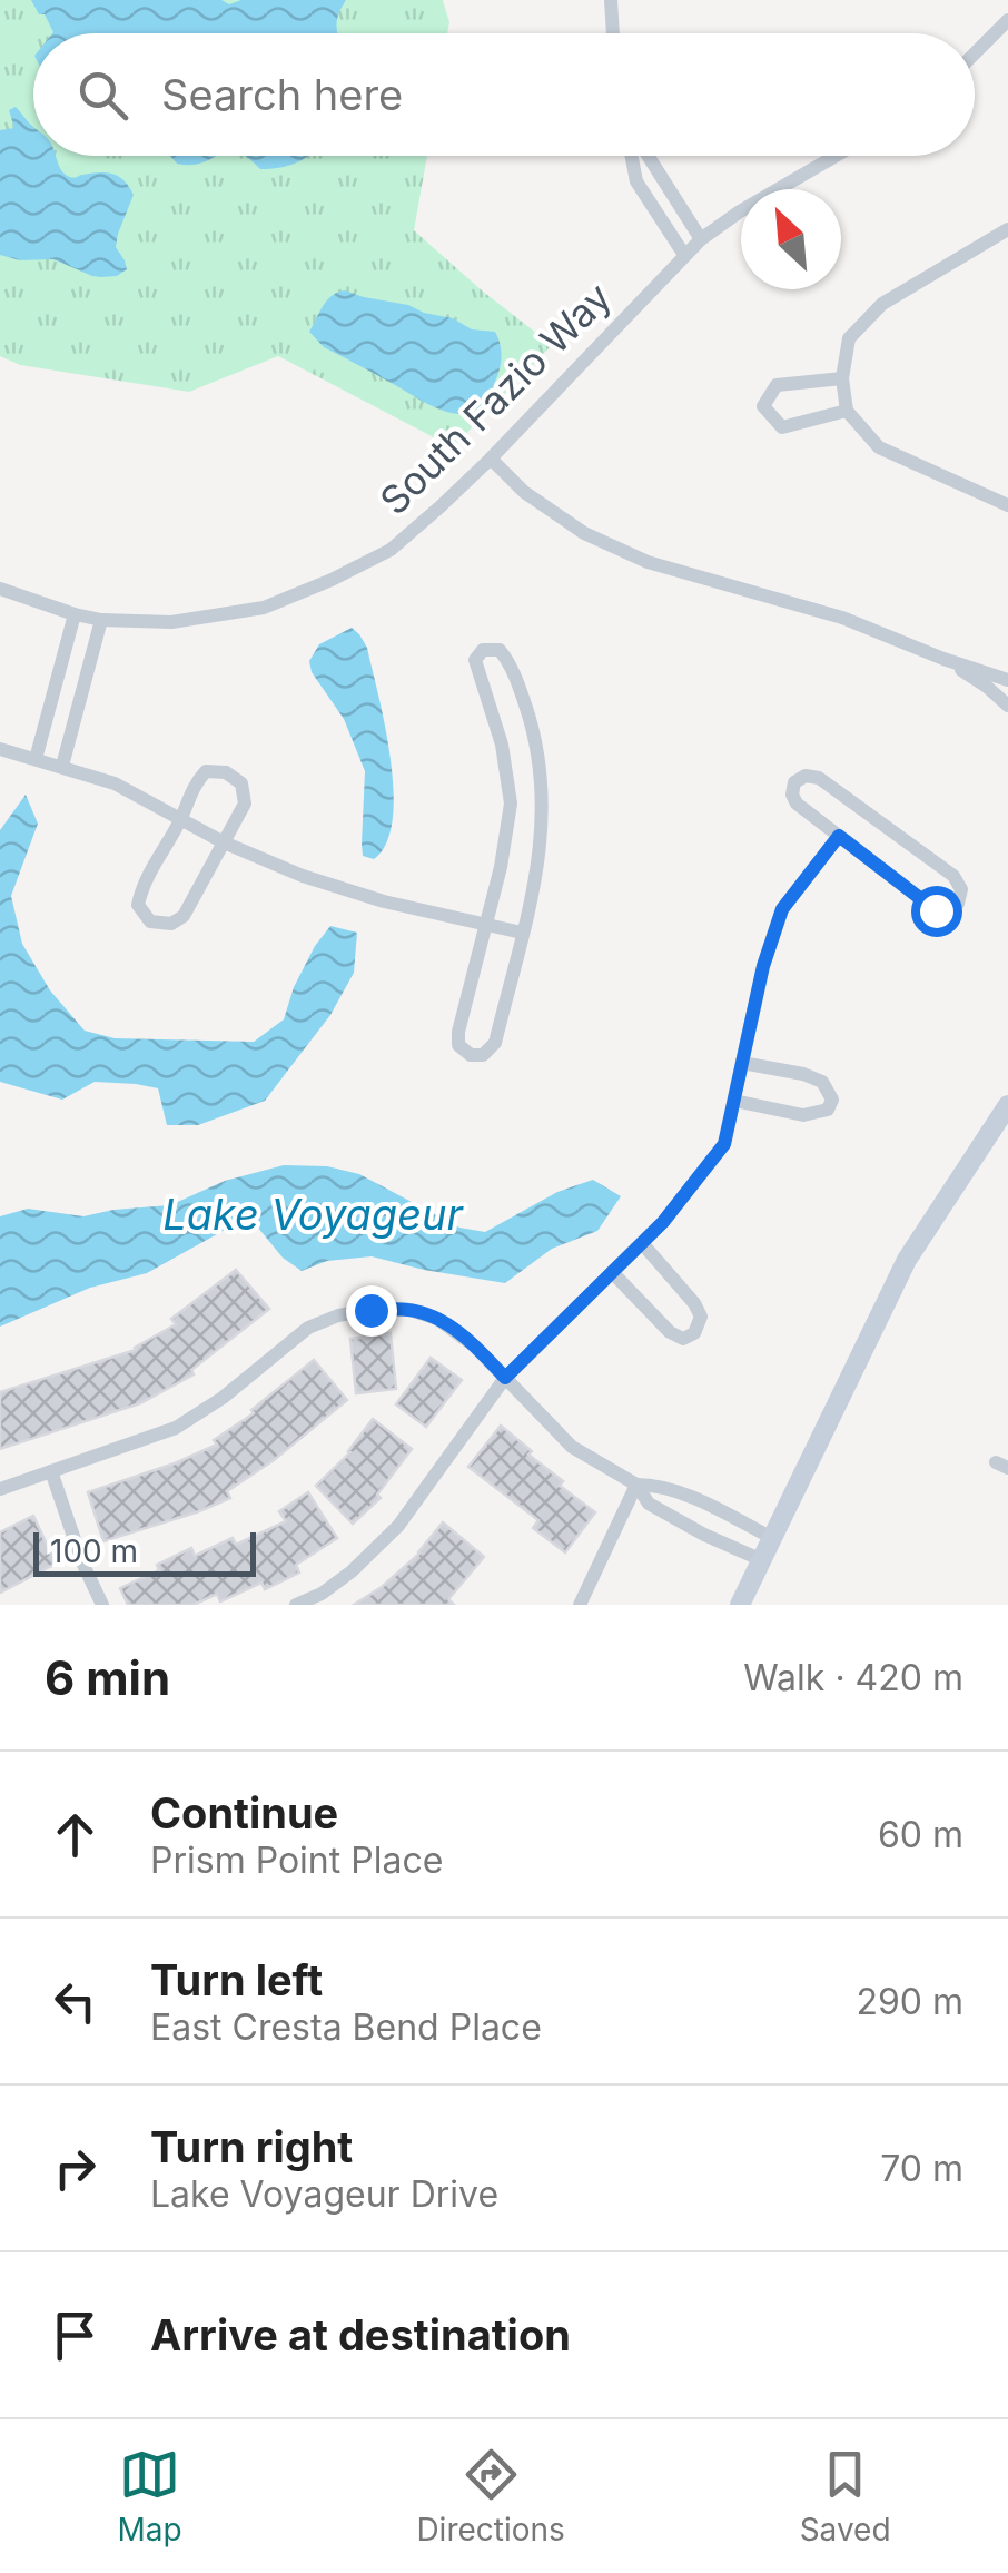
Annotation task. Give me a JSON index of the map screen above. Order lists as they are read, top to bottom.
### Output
{
  "streets": {
    "street": ["South Fazio Way"]
  },
  "water": ["Lake Voyageur"],
  "scale_bar": "100 m",
  "north": "top left",
  "page": {
    "search": "Search here",
    "scale": "100 m",
    "heading": ["6 min", "Walk · 420 m"],
    "list": [
      ["Continue", "Prism Point Place", "60 m"],
      ["Turn left", "East Cresta Bend Place", "290 m"],
      ["Turn right", "Lake Voyageur Drive", "70 m"],
      "Arrive at destination"
    ],
    "nav": ["Map", "Directions", "Saved"]
  }
}
